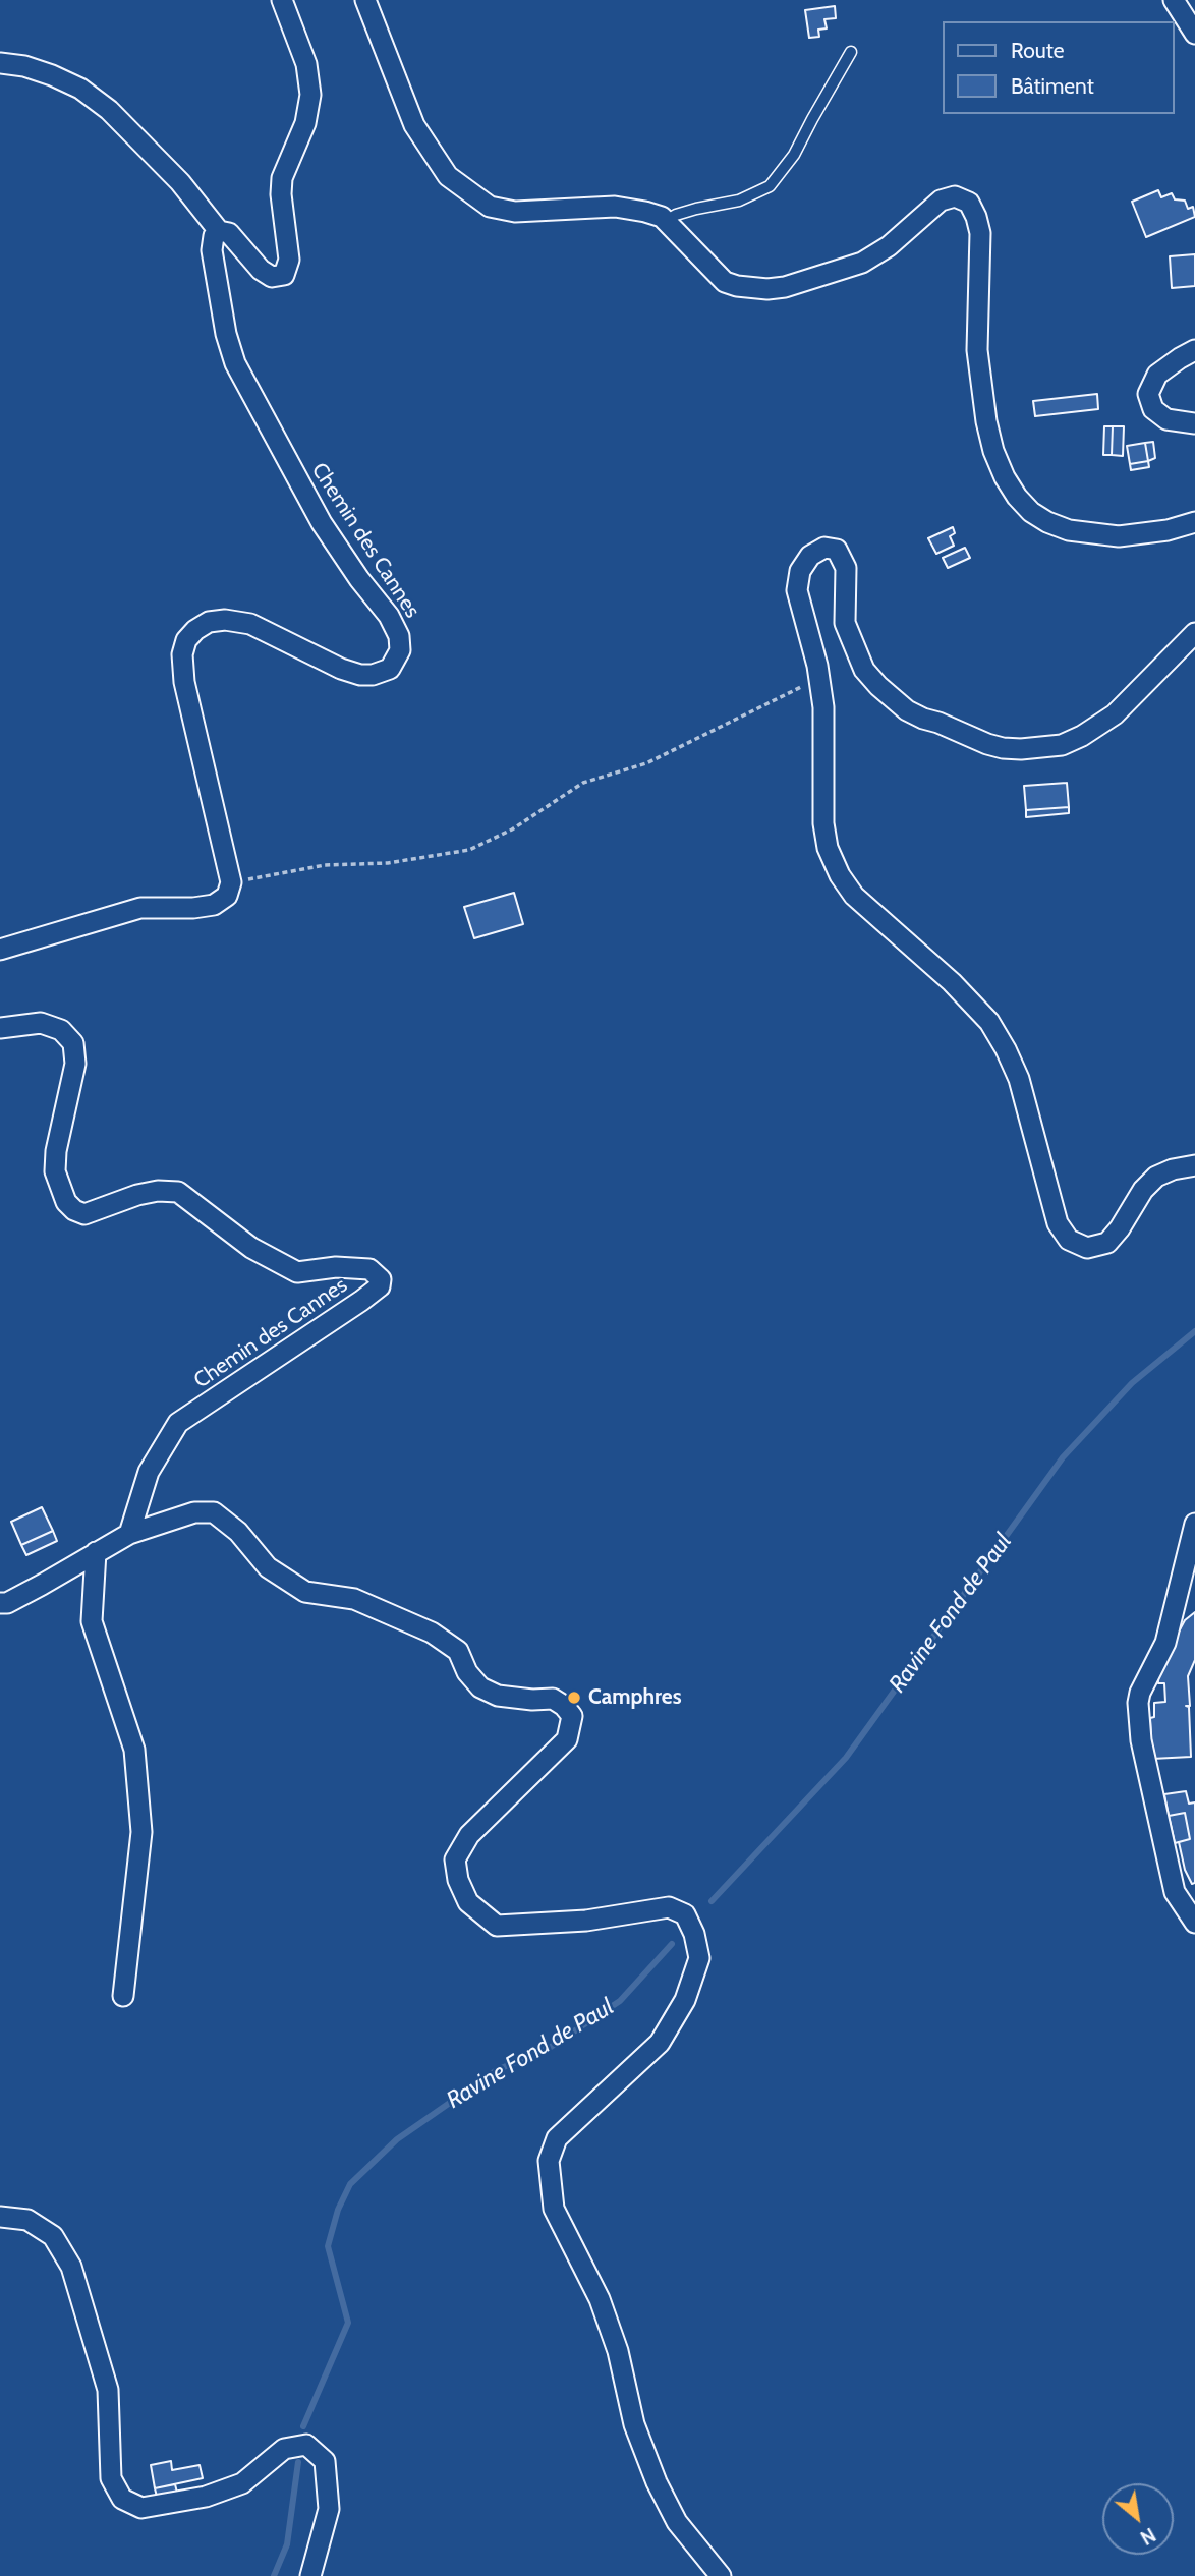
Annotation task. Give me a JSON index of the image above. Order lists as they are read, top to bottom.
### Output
{
  "streets": {
    "street": ["Chemin des Cannes"]
  },
  "water": ["Ravine Fond de Paul"],
  "places": ["Camphres"],
  "legend": ["Route", "Bâtiment"],
  "north": "bottom right"
}
